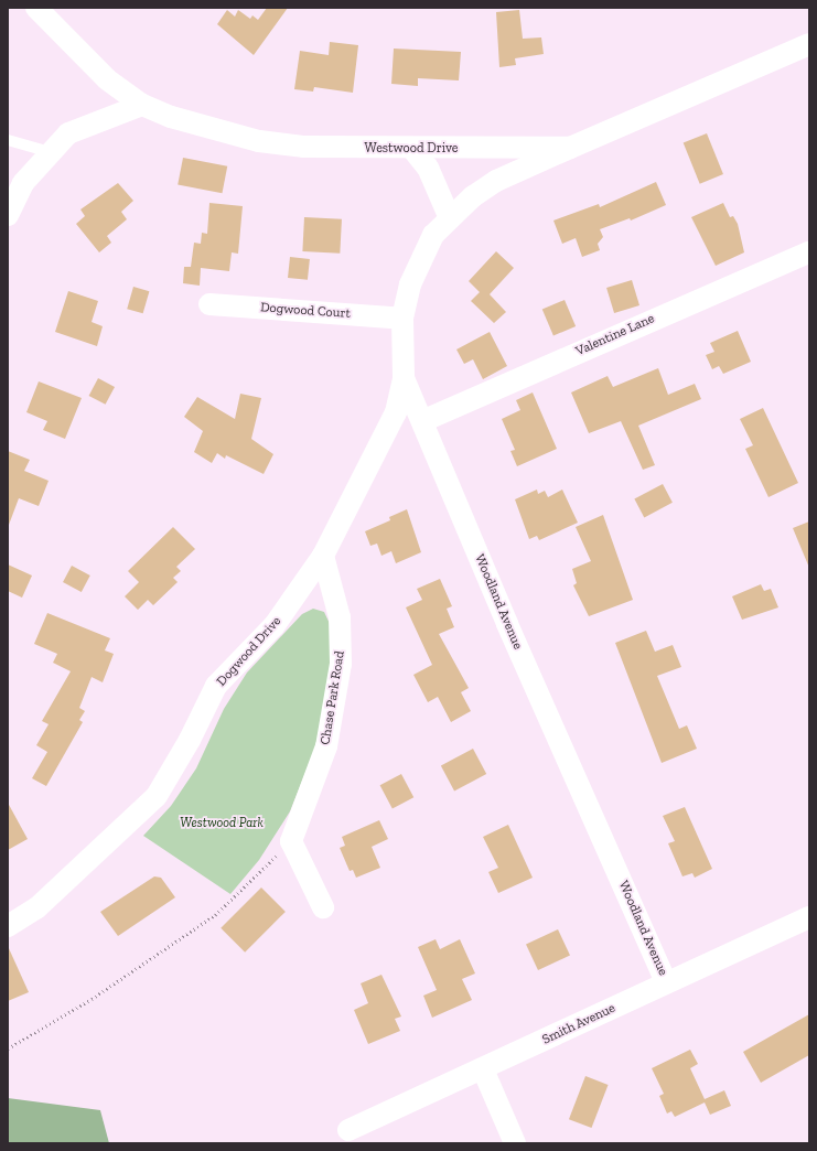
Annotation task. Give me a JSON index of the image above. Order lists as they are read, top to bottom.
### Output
{
  "streets": {
    "street": [
      "Westwood Drive",
      "Dogwood Court",
      "Valentine Lane",
      "Woodland Avenue",
      "Dogwood Drive",
      "Chase Park Road",
      "Smith Avenue"
    ]
  },
  "crossings": [
    ["Westwood Drive", "Woodland Avenue"],
    ["Dogwood Court", "Woodland Avenue"],
    ["Valentine Lane", "Woodland Avenue"],
    ["Woodland Avenue", "Dogwood Drive"],
    ["Woodland Avenue", "Smith Avenue"],
    ["Dogwood Drive", "Chase Park Road"]
  ],
  "parks": ["Westwood Park"]
}
